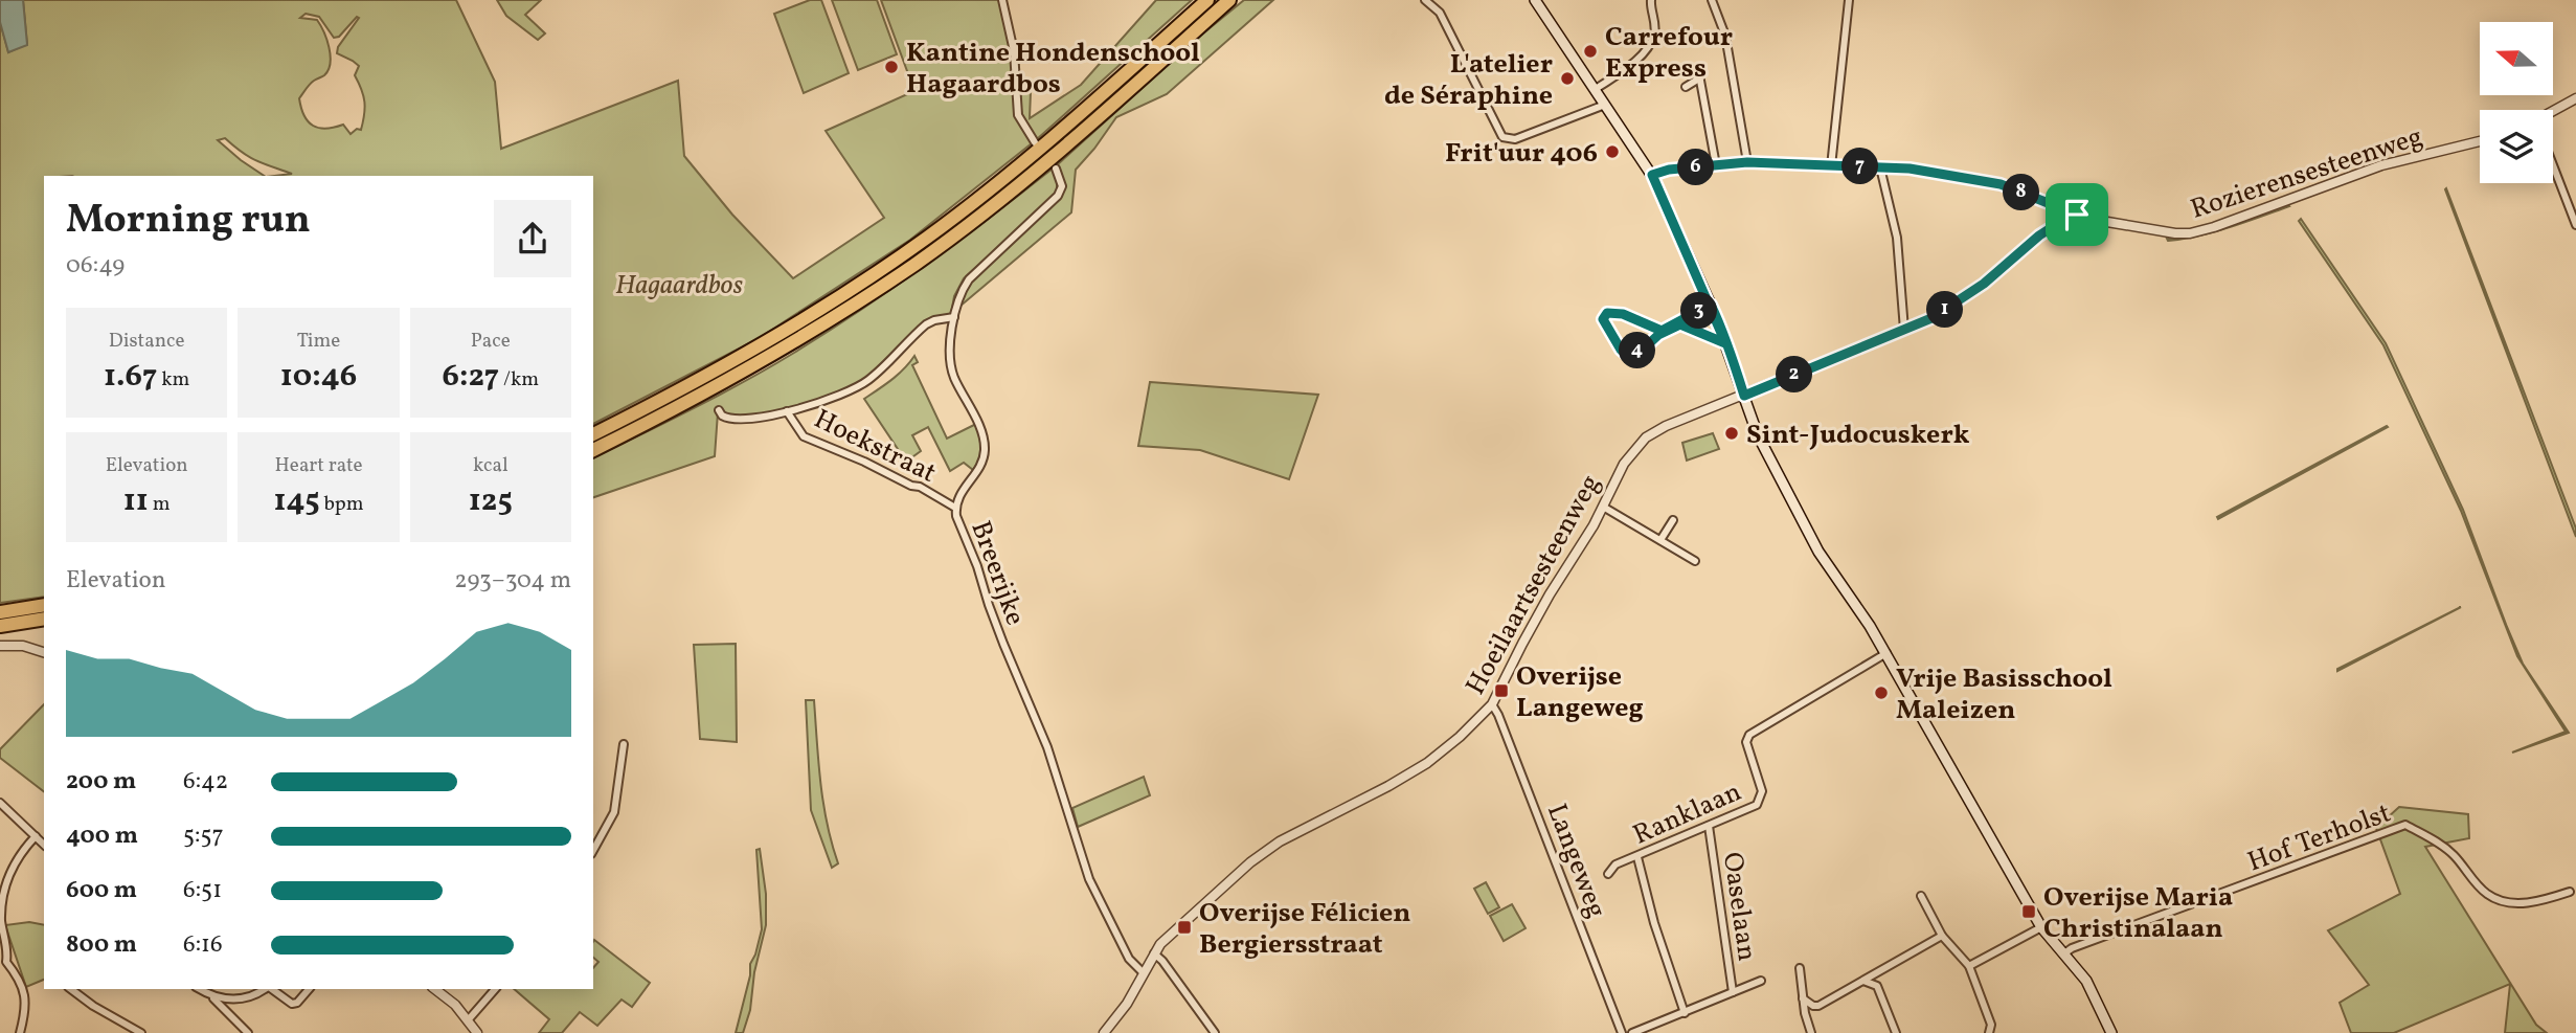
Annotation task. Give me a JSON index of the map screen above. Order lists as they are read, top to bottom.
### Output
{
  "streets": {
    "street": [
      "Rozierensesteenweg",
      "Hoekstraat",
      "Breerijke",
      "Hoeilaartsesteenweg",
      "Ranklaan",
      "Hof Terholst",
      "Langeweg",
      "Oaselaan"
    ]
  },
  "crossings": [
    ["Hoekstraat", "Breerijke"],
    ["Breerijke", "Hoeilaartsesteenweg"],
    ["Hoeilaartsesteenweg", "Langeweg"],
    ["Ranklaan", "Oaselaan"]
  ],
  "parks": ["Hagaardbos"],
  "places": {
    "other": [
      "Carrefour Express",
      "Kantine Hondenschool Hagaardbos",
      "L'atelier de Séraphine",
      "Frit'uur 406",
      "Sint-Judocuskerk",
      "Vrije Basisschool Maleizen"
    ],
    "transit": ["Overijse Langeweg", "Overijse Maria Christinalaan", "Overijse Félicien Bergiersstraat"]
  },
  "north": "left",
  "page": {
    "pins": [
      "7",
      "6",
      "8",
      "1",
      "3",
      "4",
      "2"
    ],
    "heading": ["Morning run", "06:49"],
    "stats": [
      ["Distance", "1.67 km"],
      ["Time", "10:46"],
      ["Pace", "6:27 /km"],
      ["Elevation", "11 m"],
      ["Heart rate", "145 bpm"],
      ["kcal", "125"]
    ],
    "chart": ["Elevation", "293–304 m"],
    "list": [
      {
        "name": "200 m",
        "note": "6:42"
      },
      {
        "name": "400 m",
        "note": "5:57"
      },
      {
        "name": "600 m",
        "note": "6:51"
      },
      {
        "name": "800 m",
        "note": "6:16"
      }
    ]
  }
}
